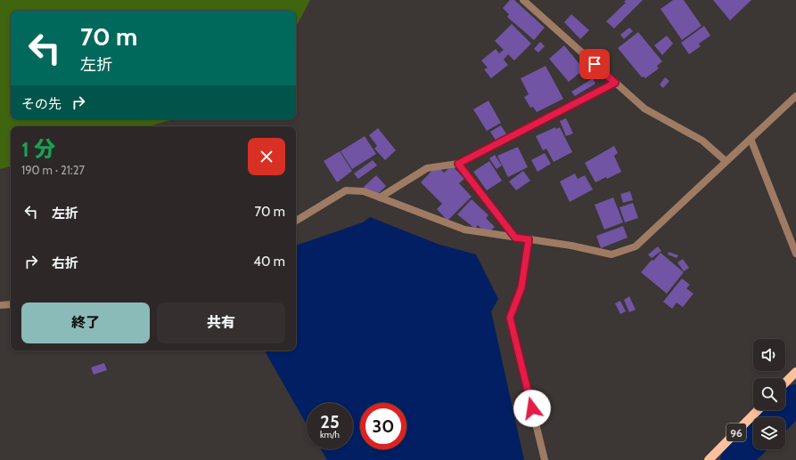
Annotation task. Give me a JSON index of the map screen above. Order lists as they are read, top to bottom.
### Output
{
  "streets": {
    "main road": ["96"]
  },
  "page": {
    "turn": ["70 m", "左折"],
    "then": "その先",
    "heading": ["1 分", "190 m · 21:27"],
    "list": [
      {
        "name": "左折",
        "value": "70 m"
      },
      {
        "name": "右折",
        "value": "40 m"
      }
    ],
    "buttons": ["終了", "共有"],
    "speed": "25 km/h",
    "limit": "30"
  }
}
